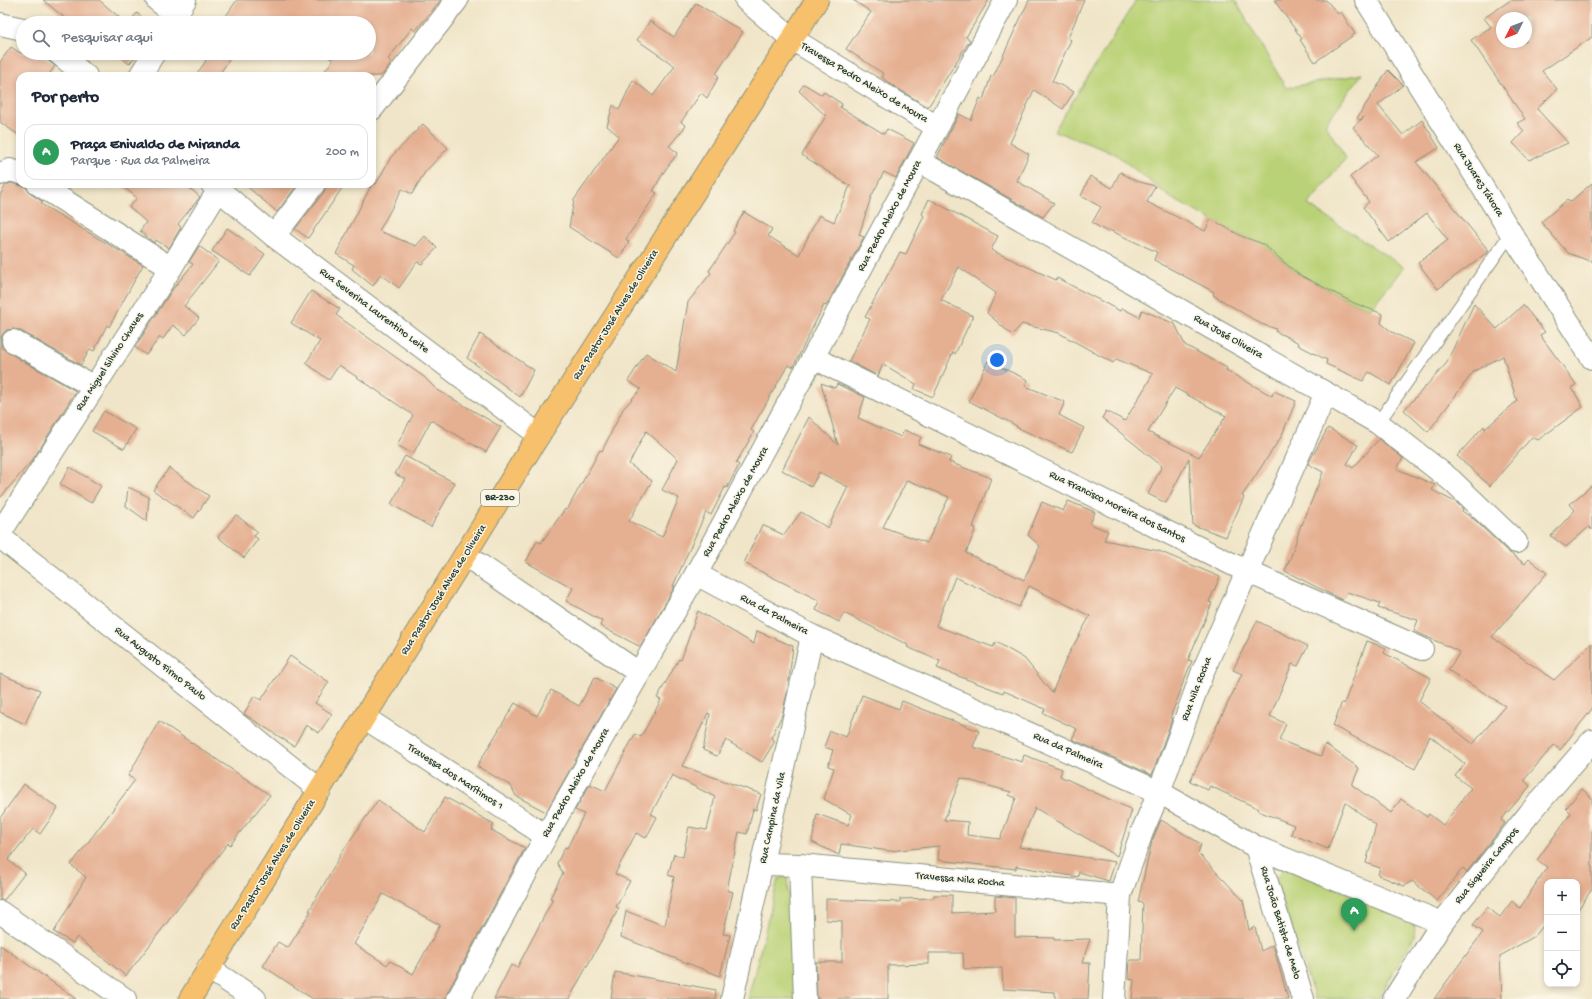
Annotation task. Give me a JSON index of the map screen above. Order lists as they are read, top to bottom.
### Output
{
  "streets": {
    "main road": ["Rua Pastor José Alves de Oliveira", "BR-230"],
    "street": [
      "Travessa Pedro Aleixo de Moura",
      "Rua Juarez Távora",
      "Rua Pedro Aleixo de Moura",
      "Rua Severina Laurentino Leite",
      "Rua José Oliveira",
      "Rua Miguel Silvino Chaves",
      "Rua Francisco Moreira dos Santos",
      "Rua da Palmeira",
      "Rua Augusto Firmo Paulo",
      "Rua Nila Rocha",
      "Travessa dos Marítimos 1",
      "Rua Campina da Vila",
      "Rua Siqueira Campos",
      "Travessa Nila Rocha",
      "Rua João Batista de Melo"
    ]
  },
  "crossings": [
    ["Travessa Pedro Aleixo de Moura", "Rua Pedro Aleixo de Moura"],
    ["Travessa Pedro Aleixo de Moura", "Rua Pastor José Alves de Oliveira"],
    ["Rua Pedro Aleixo de Moura", "Rua José Oliveira"],
    ["Rua Pedro Aleixo de Moura", "Rua Francisco Moreira dos Santos"],
    ["Rua Pedro Aleixo de Moura", "Rua da Palmeira"],
    ["Rua Pedro Aleixo de Moura", "Travessa dos Marítimos 1"],
    ["Rua Severina Laurentino Leite", "Rua Pastor José Alves de Oliveira"],
    ["Rua Pastor José Alves de Oliveira", "Rua Augusto Firmo Paulo"],
    ["Rua Pastor José Alves de Oliveira", "Travessa dos Marítimos 1"],
    ["Rua José Oliveira", "Rua Nila Rocha"],
    ["Rua Francisco Moreira dos Santos", "Rua Nila Rocha"],
    ["Rua da Palmeira", "Rua Nila Rocha"],
    ["Rua da Palmeira", "Rua Campina da Vila"],
    ["Rua da Palmeira", "Rua Siqueira Campos"],
    ["Rua da Palmeira", "Rua João Batista de Melo"],
    ["Rua Nila Rocha", "Travessa Nila Rocha"],
    ["Rua Campina da Vila", "Travessa Nila Rocha"]
  ],
  "north": "bottom left",
  "page": {
    "search": "Pesquisar aqui",
    "heading": "Por perto",
    "list": [
      {
        "mark": "A",
        "name": "Praça Enivaldo de Miranda",
        "note": "Parque · Rua da Palmeira",
        "value": "200 m"
      }
    ],
    "map_buttons": ["+", "−"],
    "pins": "A"
  }
}
